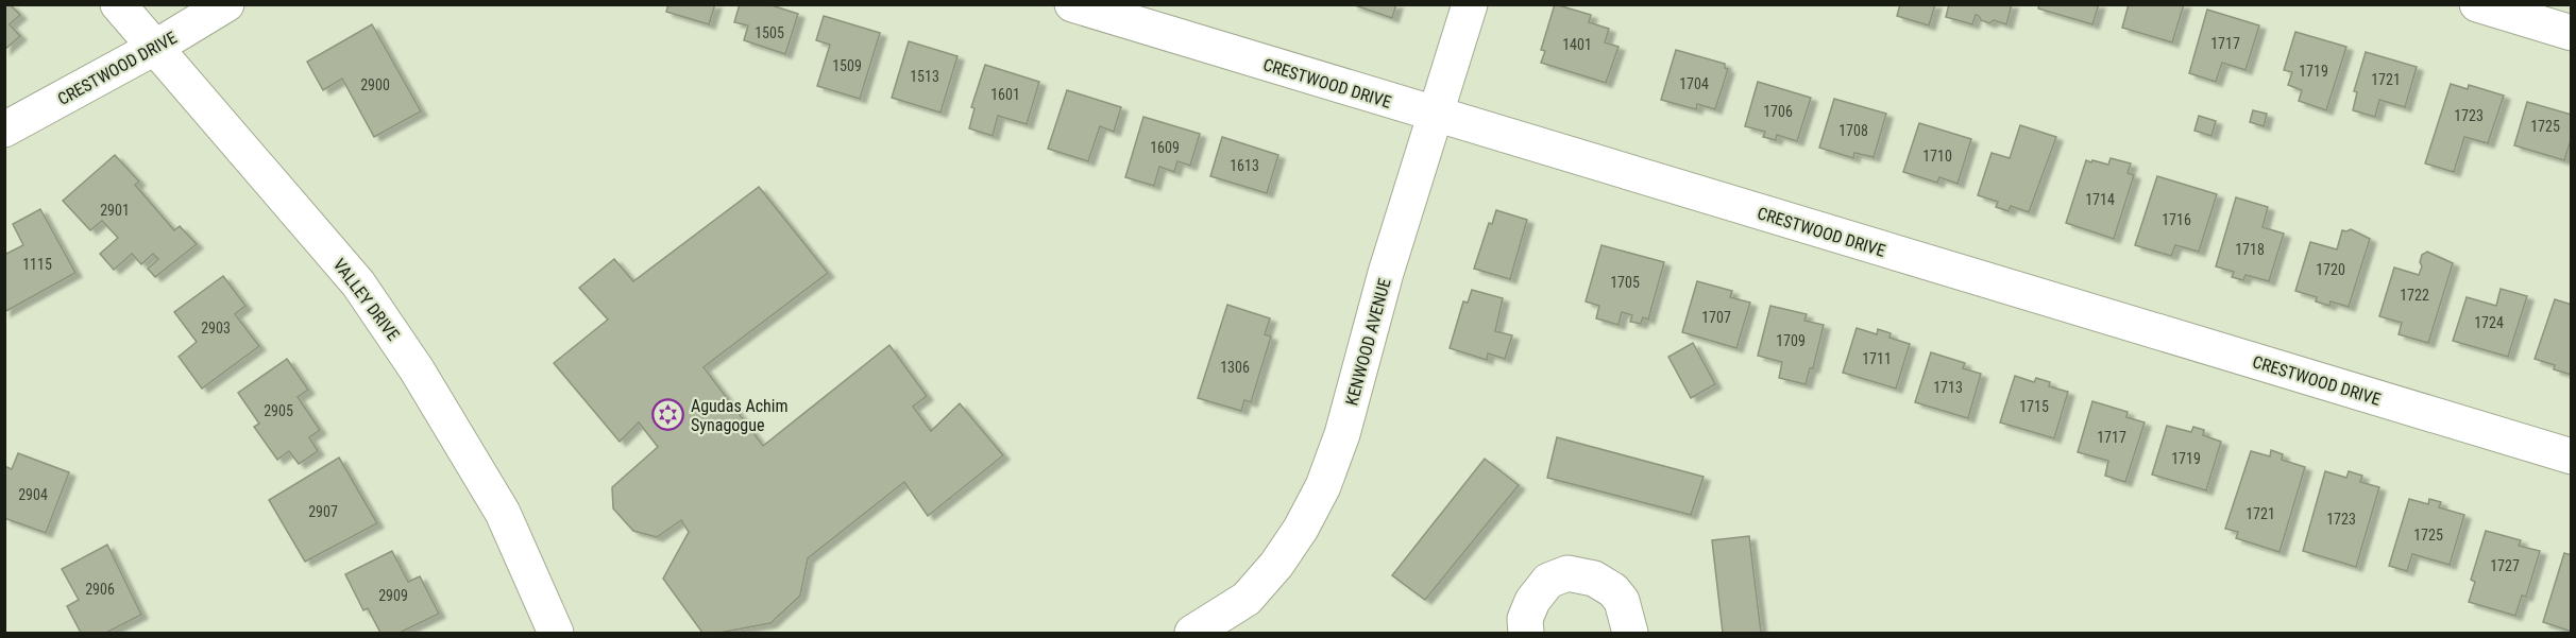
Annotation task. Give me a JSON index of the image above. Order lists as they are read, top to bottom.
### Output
{
  "streets": {
    "street": ["CRESTWOOD DRIVE", "VALLEY DRIVE", "KENWOOD AVENUE"]
  },
  "crossings": [
    ["CRESTWOOD DRIVE", "VALLEY DRIVE"],
    ["CRESTWOOD DRIVE", "KENWOOD AVENUE"]
  ],
  "places": {
    "synagogue": ["Agudas Achim Synagogue"]
  },
  "house_numbers": [
    "1505",
    "1717",
    "1401",
    "1509",
    "1719",
    "1513",
    "1721",
    "1704",
    "2900",
    "1601",
    "1706",
    "1723",
    "1725",
    "1708",
    "1609",
    "1710",
    "1613",
    "1714",
    "2901",
    "1716",
    "1718",
    "1115",
    "1720",
    "1705",
    "1722",
    "1707",
    "1724",
    "2903",
    "1709",
    "1711",
    "1306",
    "1713",
    "1715",
    "2905",
    "1717",
    "1719",
    "2904",
    "2907",
    "1721",
    "1723",
    "1725",
    "1727",
    "2906",
    "2909"
  ]
}
